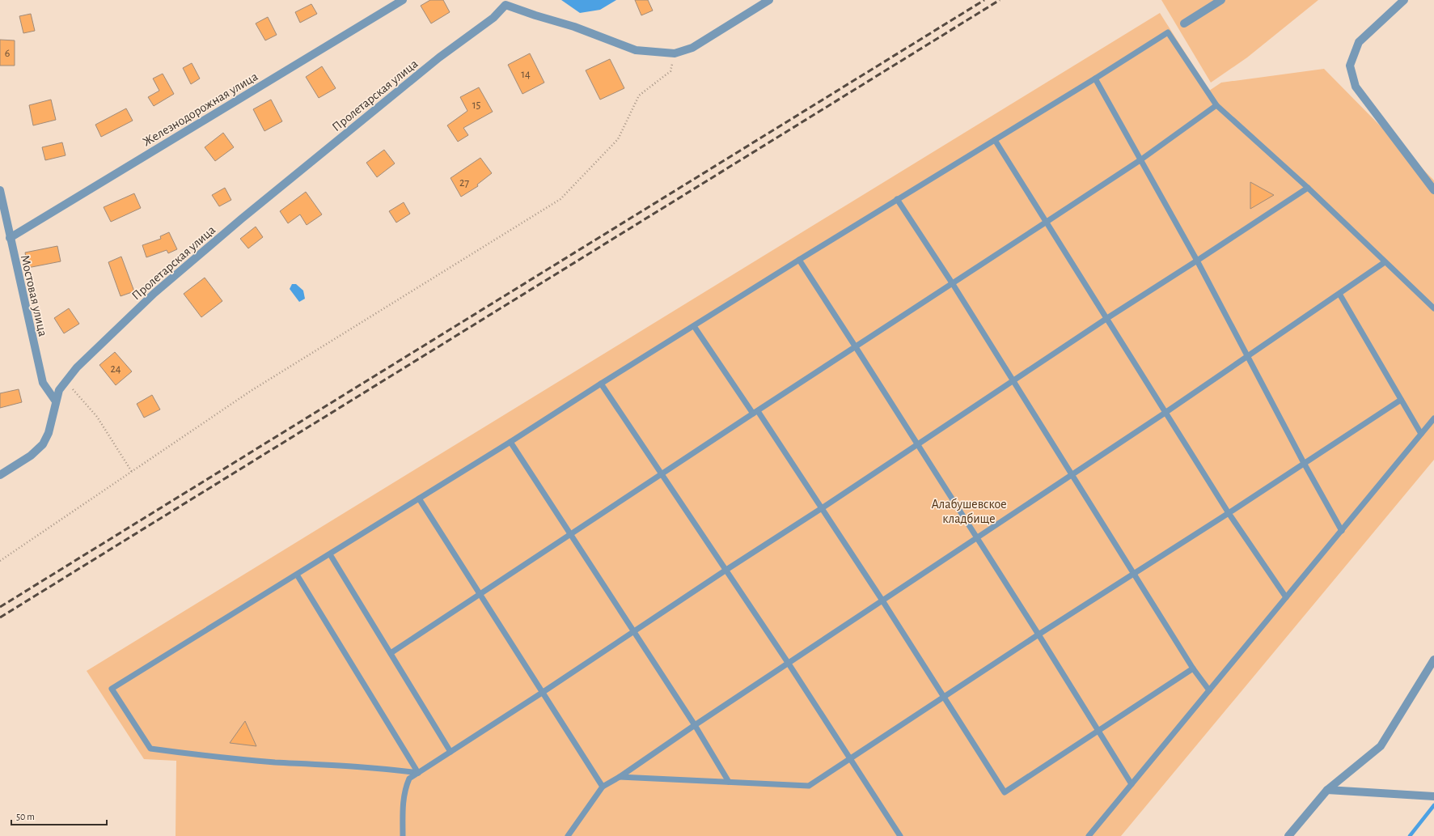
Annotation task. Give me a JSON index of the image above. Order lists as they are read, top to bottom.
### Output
{
  "streets": {
    "street": ["Пролетарская улица", "Железнодорожная улица", "Мостовая улица"]
  },
  "crossings": [
    ["Пролетарская улица", "Мостовая улица"],
    ["Железнодорожная улица", "Мостовая улица"]
  ],
  "parks": ["Алабушевское кладбище"],
  "house_numbers": [
    "6",
    "14",
    "15",
    "27",
    "24"
  ],
  "scale_bar": "50 m"
}
